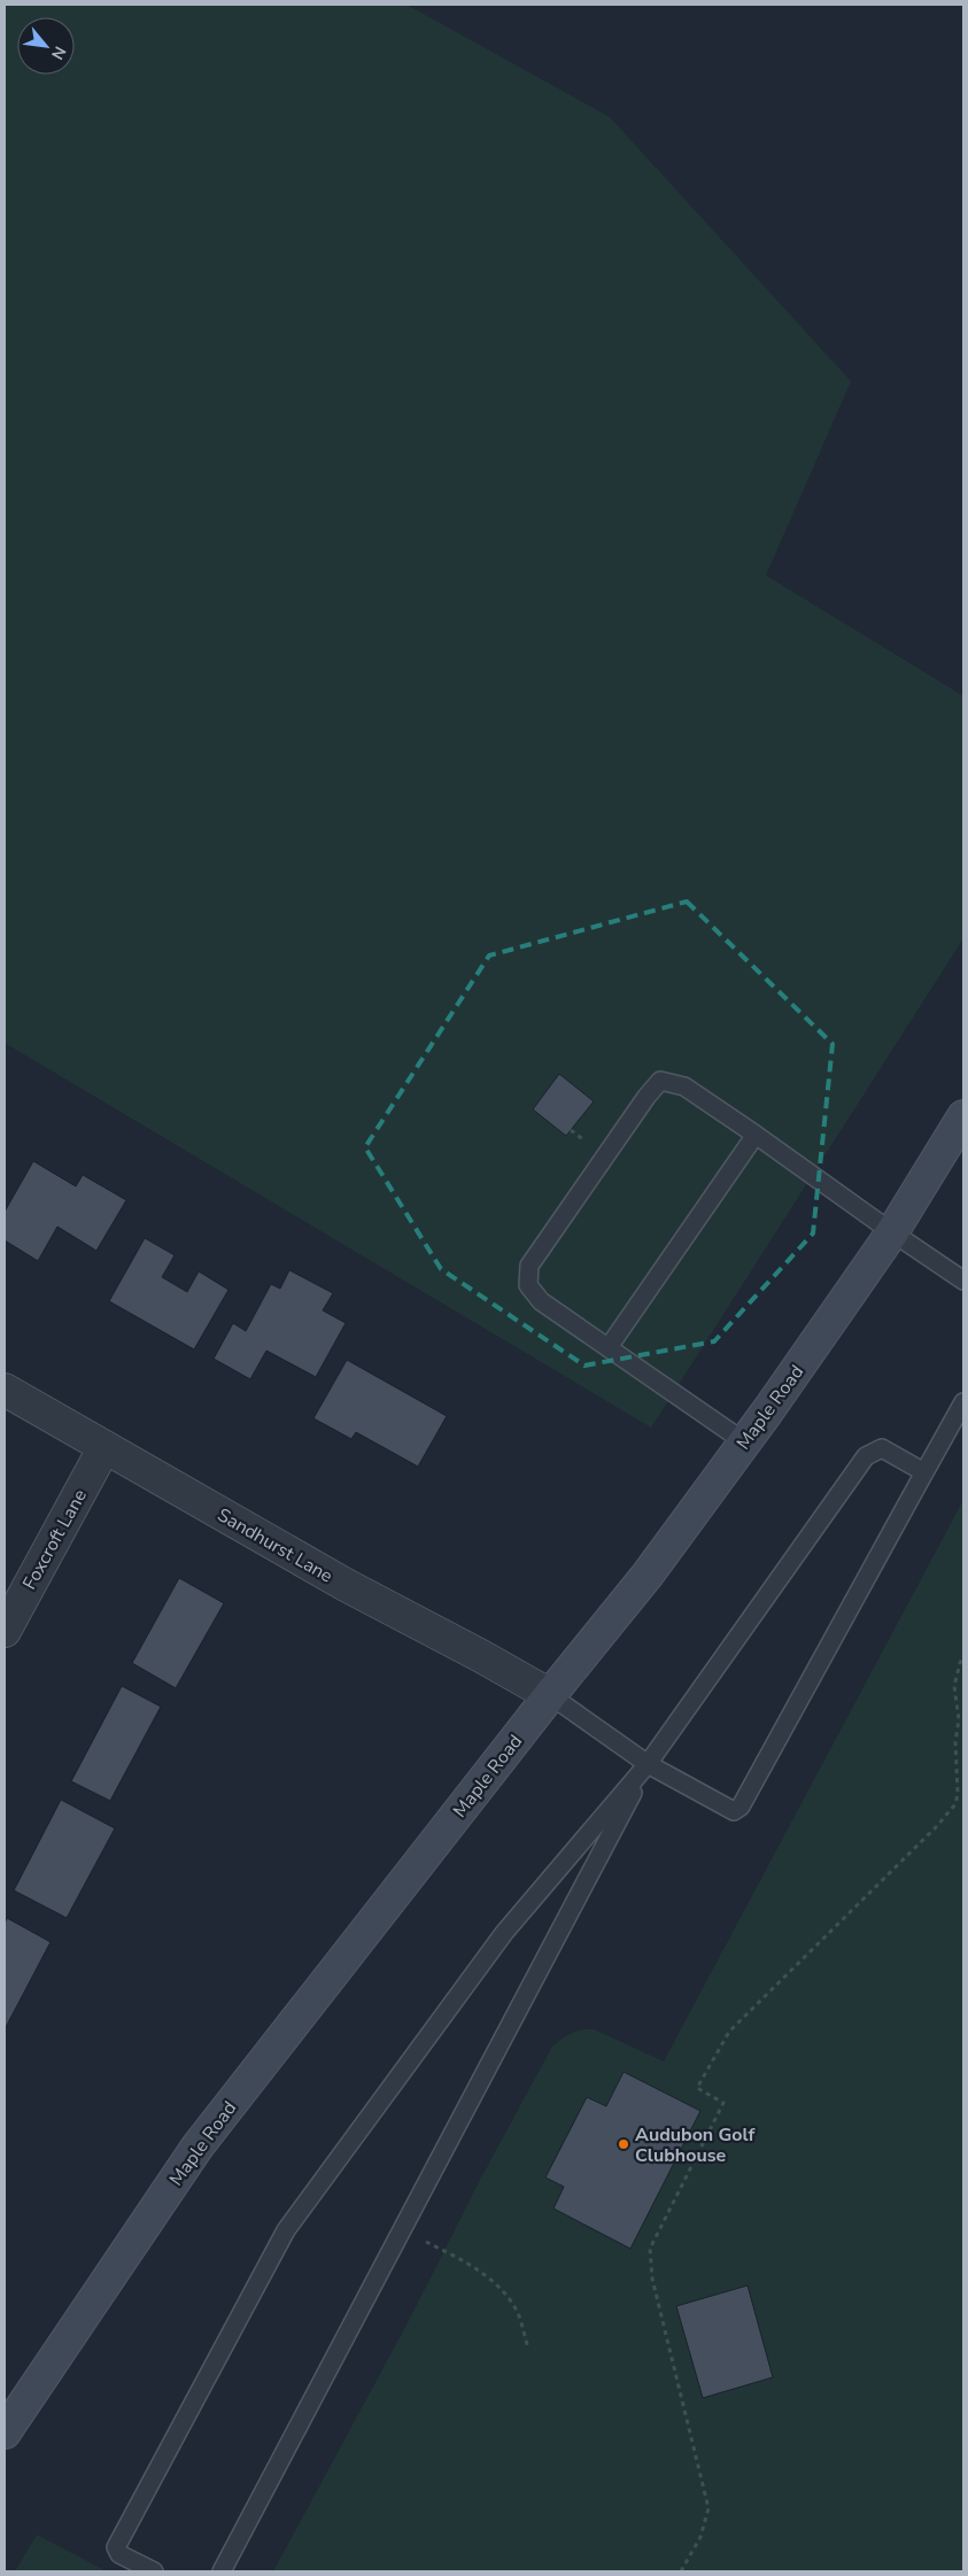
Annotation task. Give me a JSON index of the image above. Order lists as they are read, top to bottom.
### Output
{
  "streets": {
    "main road": ["Maple Road"],
    "street": ["Foxcroft Lane", "Sandhurst Lane"]
  },
  "crossings": [
    ["Maple Road", "Sandhurst Lane"],
    ["Foxcroft Lane", "Sandhurst Lane"]
  ],
  "places": ["Audubon Golf Clubhouse"],
  "north": "bottom right"
}
